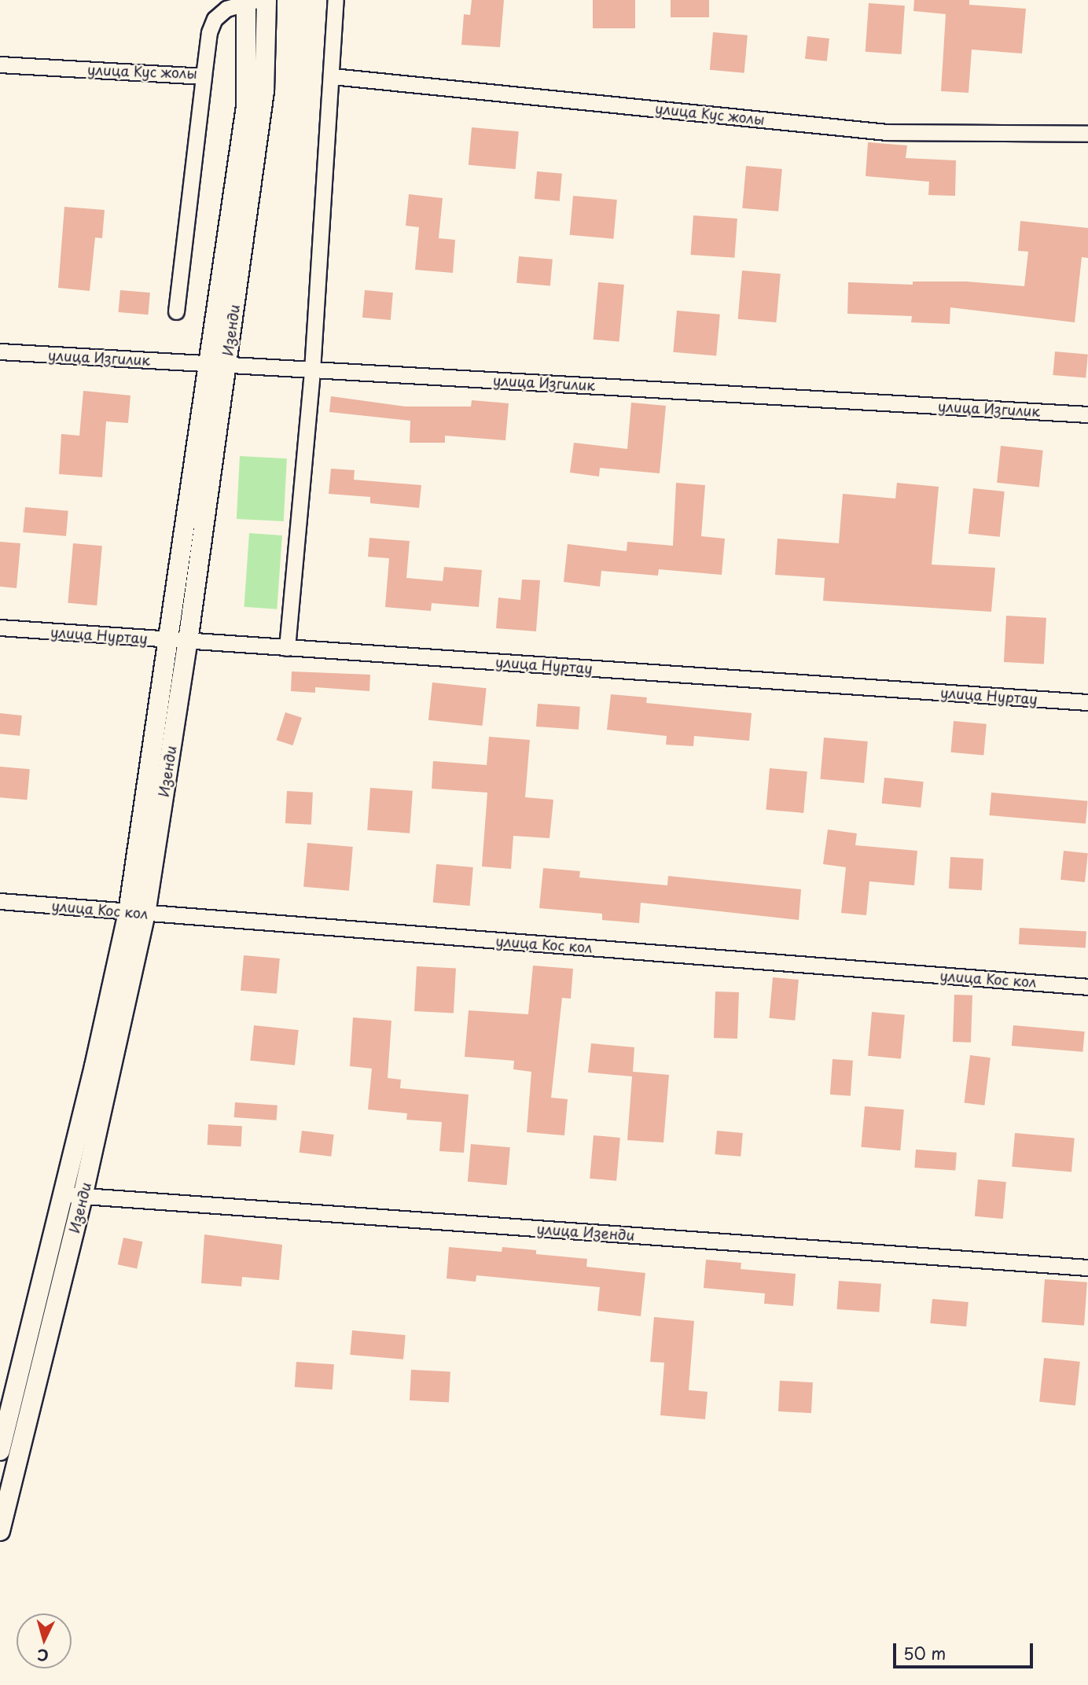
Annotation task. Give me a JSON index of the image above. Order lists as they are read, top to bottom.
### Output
{
  "streets": {
    "street": [
      "улица Кус жолы",
      "Изенди",
      "улица Изгилик",
      "улица Нуртау",
      "улица Кос кол",
      "улица Изенди"
    ]
  },
  "crossings": [
    ["улица Кус жолы", "Изенди"],
    ["Изенди", "улица Изгилик"],
    ["Изенди", "улица Нуртау"],
    ["Изенди", "улица Кос кол"],
    ["Изенди", "улица Изенди"]
  ],
  "scale_bar": "50 m",
  "north": "bottom"
}
